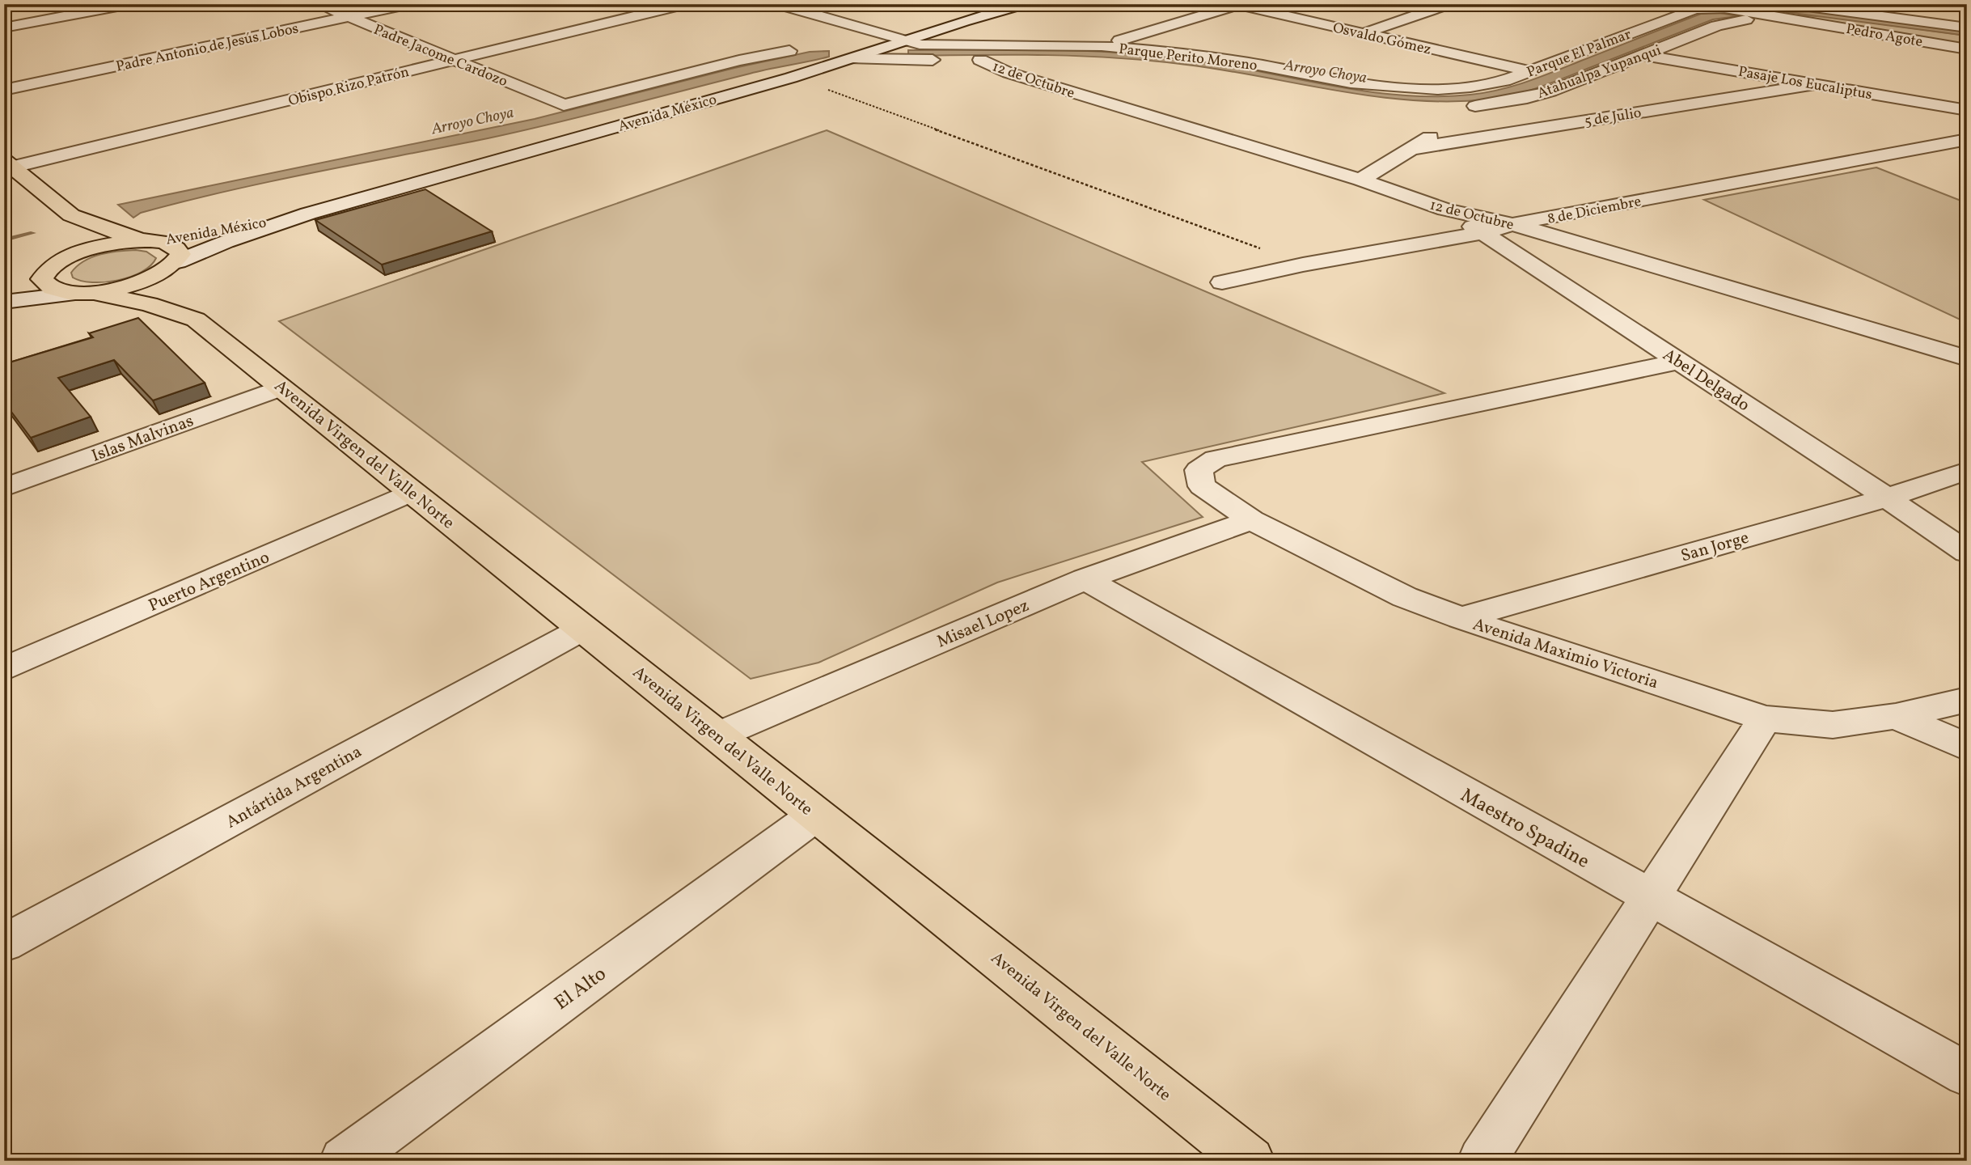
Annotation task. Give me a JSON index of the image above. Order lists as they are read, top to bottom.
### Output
{
  "streets": {
    "main road": ["Avenida Virgen del Valle Norte"],
    "street": [
      "Pedro Agote",
      "Osvaldo Gómez",
      "Padre Antonio de Jesús Lobos",
      "Parque El Palmar",
      "Padre Jacome Cardozo",
      "Parque Perito Moreno",
      "Atahualpa Yupanqui",
      "12 de Octubre",
      "Pasaje Los Eucaliptus",
      "Obispo Rizo Patrón",
      "Avenida México",
      "5 de Julio",
      "8 de Diciembre",
      "Abel Delgado",
      "Islas Malvinas",
      "San Jorge",
      "Puerto Argentino",
      "Misael Lopez",
      "Avenida Maximio Victoria",
      "Antártida Argentina",
      "Maestro Spadine",
      "El Alto"
    ]
  },
  "crossings": [
    ["Pedro Agote", "Parque El Palmar"],
    ["Pedro Agote", "Atahualpa Yupanqui"],
    ["Osvaldo Gómez", "Parque El Palmar"],
    ["Padre Antonio de Jesús Lobos", "Padre Jacome Cardozo"],
    ["Parque El Palmar", "Parque Perito Moreno"],
    ["Padre Jacome Cardozo", "Obispo Rizo Patrón"],
    ["Parque Perito Moreno", "Avenida México"],
    ["Atahualpa Yupanqui", "Pasaje Los Eucaliptus"],
    ["12 de Octubre", "8 de Diciembre"],
    ["12 de Octubre", "Abel Delgado"],
    ["Pasaje Los Eucaliptus", "5 de Julio"],
    ["Avenida México", "Avenida Virgen del Valle Norte"],
    ["8 de Diciembre", "Abel Delgado"],
    ["Abel Delgado", "San Jorge"],
    ["Abel Delgado", "Avenida Maximio Victoria"],
    ["Islas Malvinas", "Avenida Virgen del Valle Norte"],
    ["Avenida Virgen del Valle Norte", "Puerto Argentino"],
    ["Avenida Virgen del Valle Norte", "Misael Lopez"],
    ["Avenida Virgen del Valle Norte", "Antártida Argentina"],
    ["Avenida Virgen del Valle Norte", "El Alto"],
    ["San Jorge", "Avenida Maximio Victoria"],
    ["Misael Lopez", "Avenida Maximio Victoria"],
    ["Misael Lopez", "Maestro Spadine"]
  ],
  "water": ["Arroyo Choya"]
}
